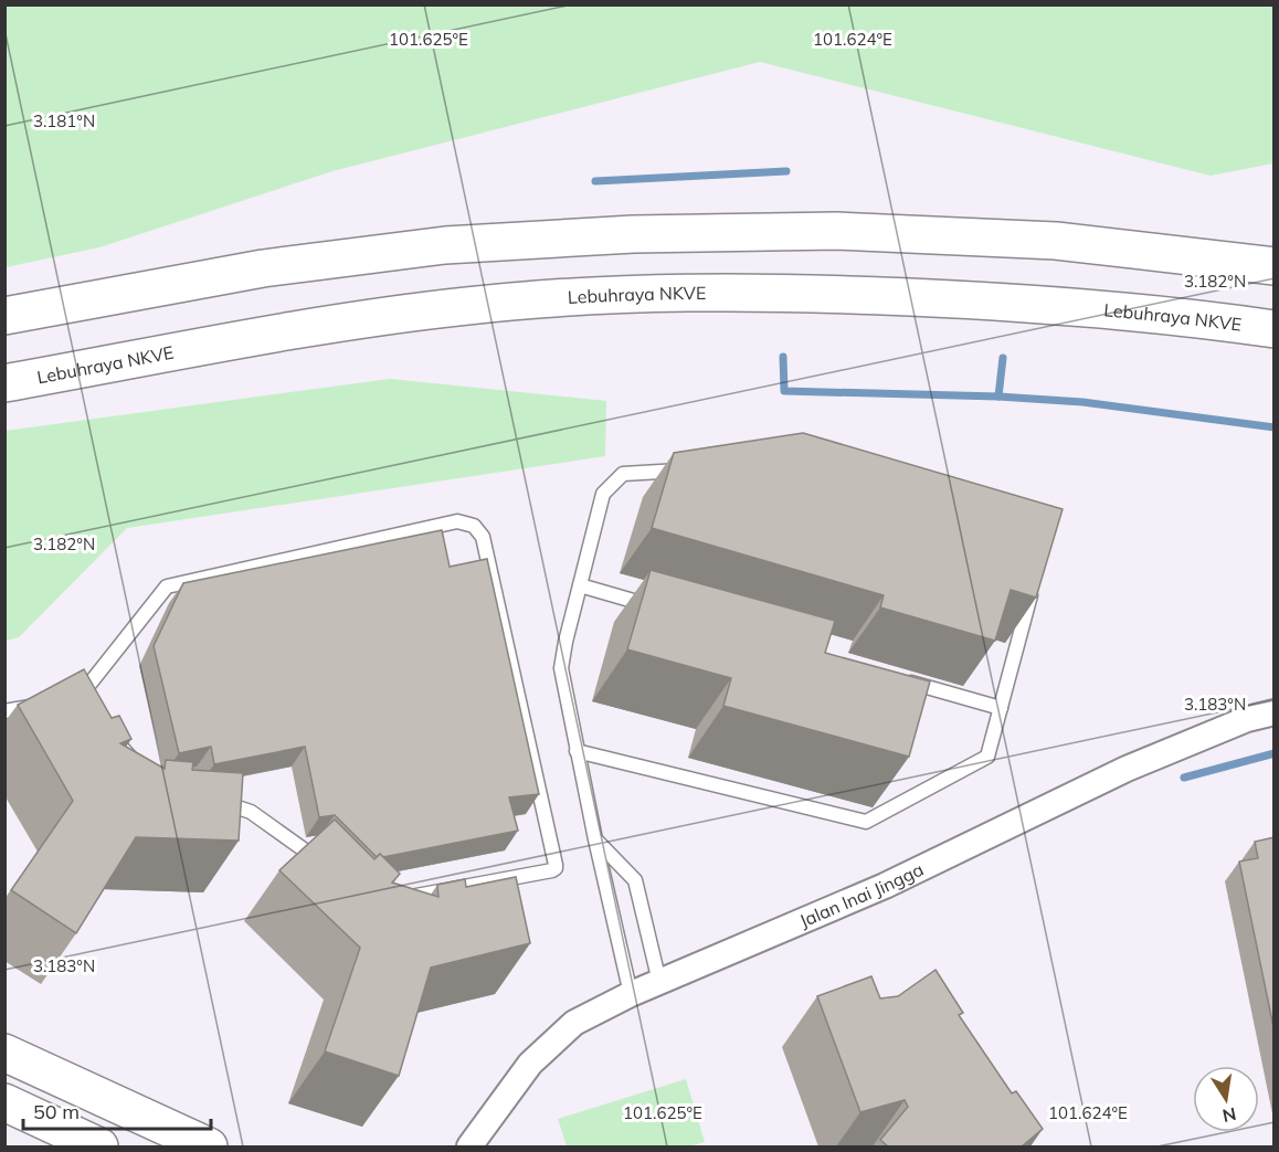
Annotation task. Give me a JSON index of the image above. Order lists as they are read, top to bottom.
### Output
{
  "streets": {
    "main road": ["Lebuhraya NKVE"],
    "street": ["Jalan Inai Jingga"]
  },
  "scale_bar": "50 m",
  "north": "bottom",
  "coordinates": [
    "101.625°E",
    "101.624°E",
    "3.181°N",
    "3.182°N",
    "3.183°N"
  ]
}
